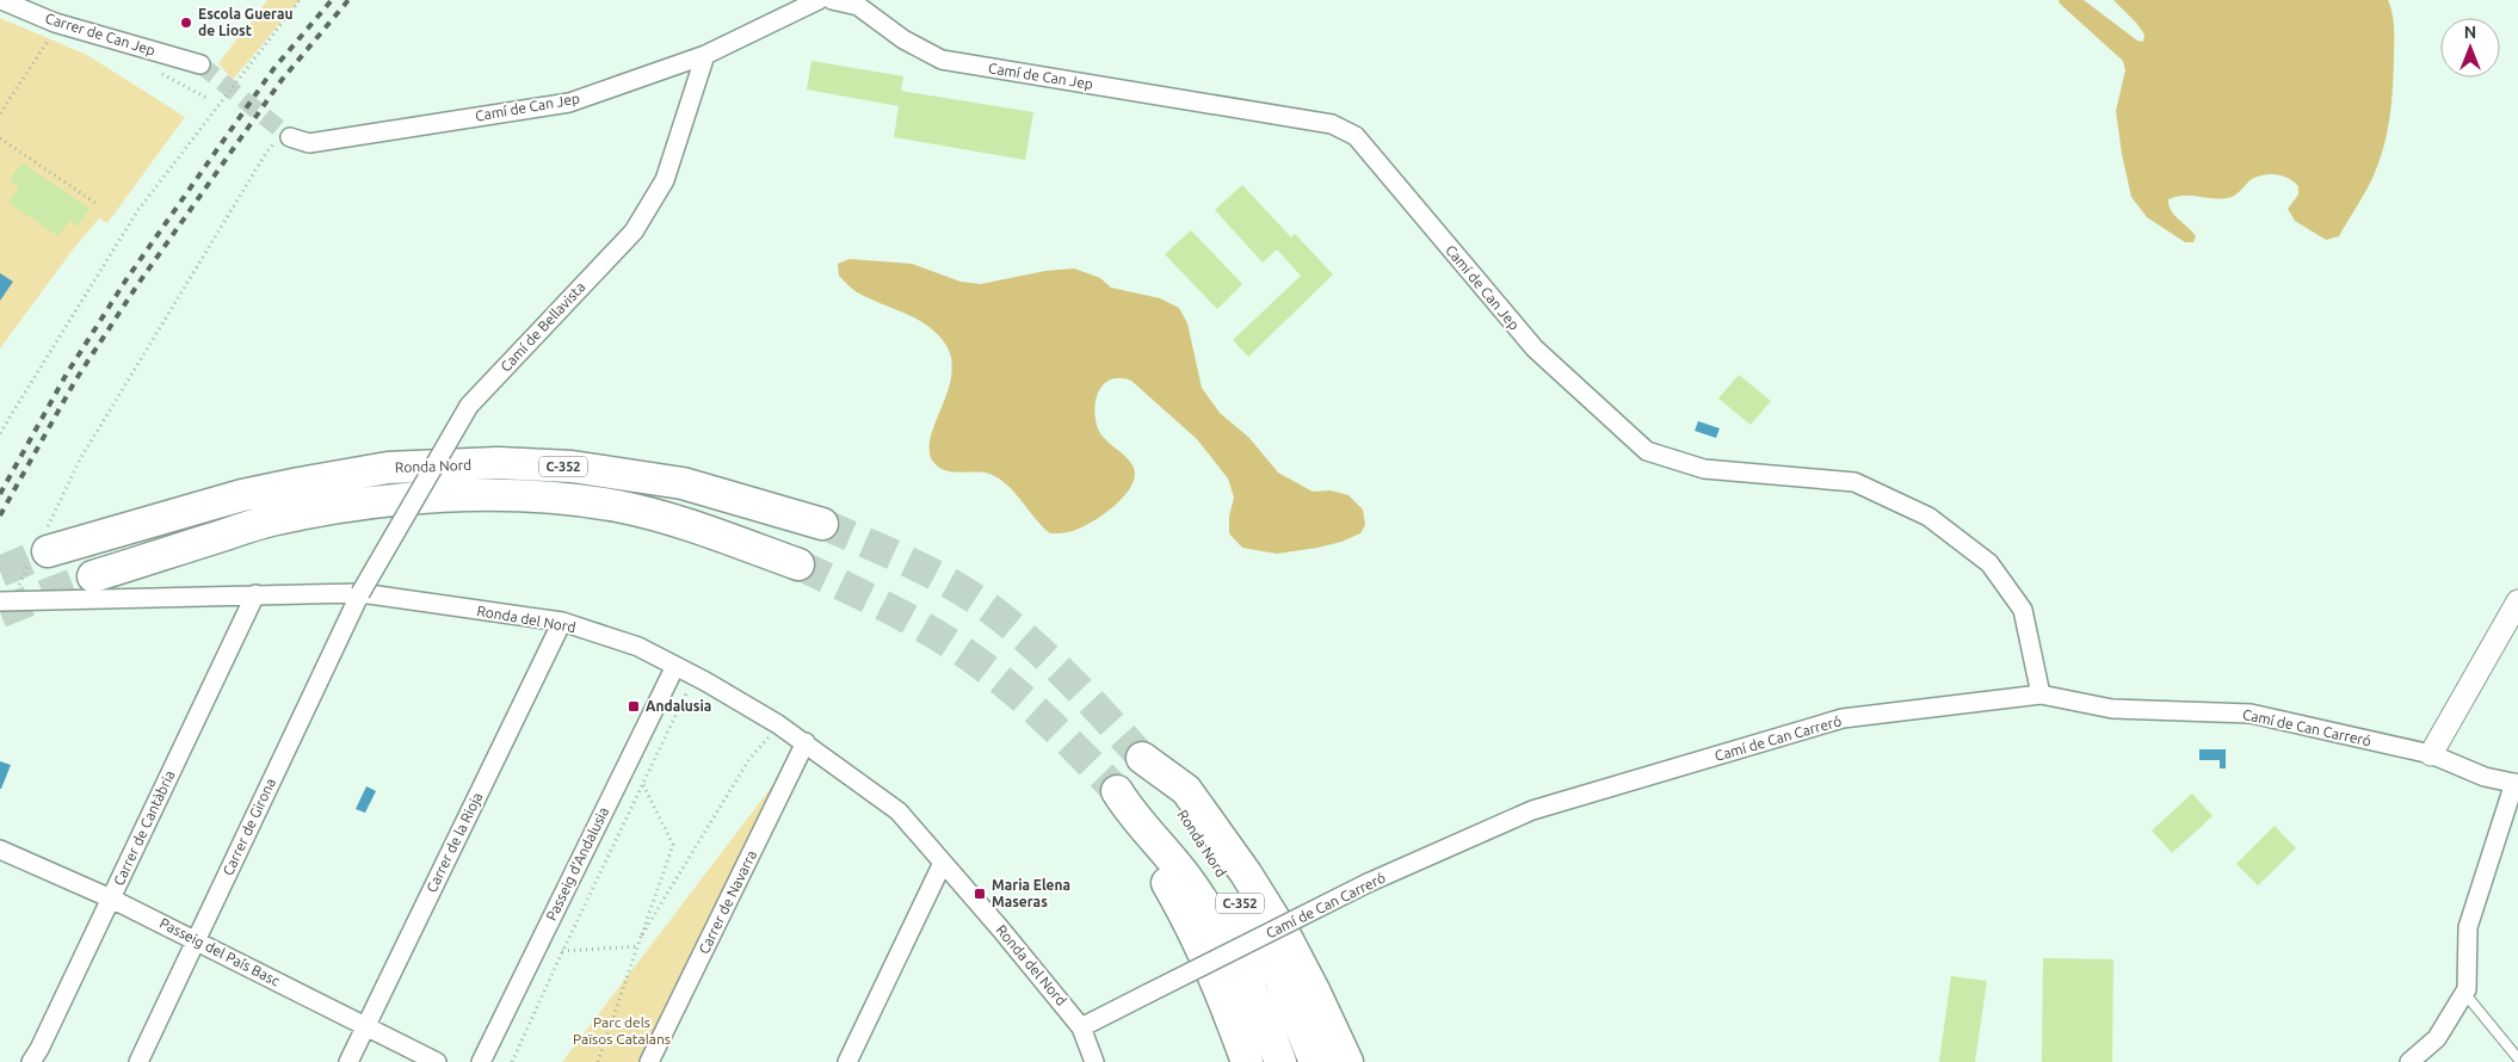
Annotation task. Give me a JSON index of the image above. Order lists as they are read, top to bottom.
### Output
{
  "streets": {
    "highway": ["Ronda Nord", "C-352"],
    "street": [
      "Carrer de Can Jep",
      "Camí de Can Jep",
      "Camí de Bellavista",
      "Ronda del Nord",
      "Camí de Can Carreró",
      "Carrer de Girona",
      "Carrer de Cantàbria",
      "Carrer de la Rioja",
      "Passeig d'Andalusia",
      "Carrer de Navarra",
      "Passeig del País Basc"
    ]
  },
  "crossings": [
    ["Camí de Can Jep", "Camí de Bellavista"],
    ["Camí de Can Jep", "Camí de Can Carreró"],
    ["Camí de Bellavista", "Ronda del Nord"],
    ["Camí de Bellavista", "Carrer de Girona"],
    ["Ronda del Nord", "Camí de Can Carreró"],
    ["Ronda del Nord", "Carrer de Girona"],
    ["Ronda del Nord", "Carrer de Cantàbria"],
    ["Ronda del Nord", "Carrer de la Rioja"],
    ["Ronda del Nord", "Passeig d'Andalusia"],
    ["Ronda del Nord", "Carrer de Navarra"],
    ["Carrer de Girona", "Passeig del País Basc"],
    ["Carrer de Cantàbria", "Passeig del País Basc"],
    ["Carrer de la Rioja", "Passeig del País Basc"]
  ],
  "parks": ["Parc dels Països Catalans"],
  "places": {
    "other": ["Escola Guerau de Liost"],
    "transit": ["Andalusia", "Maria Elena Maseras"]
  },
  "north": "top"
}
